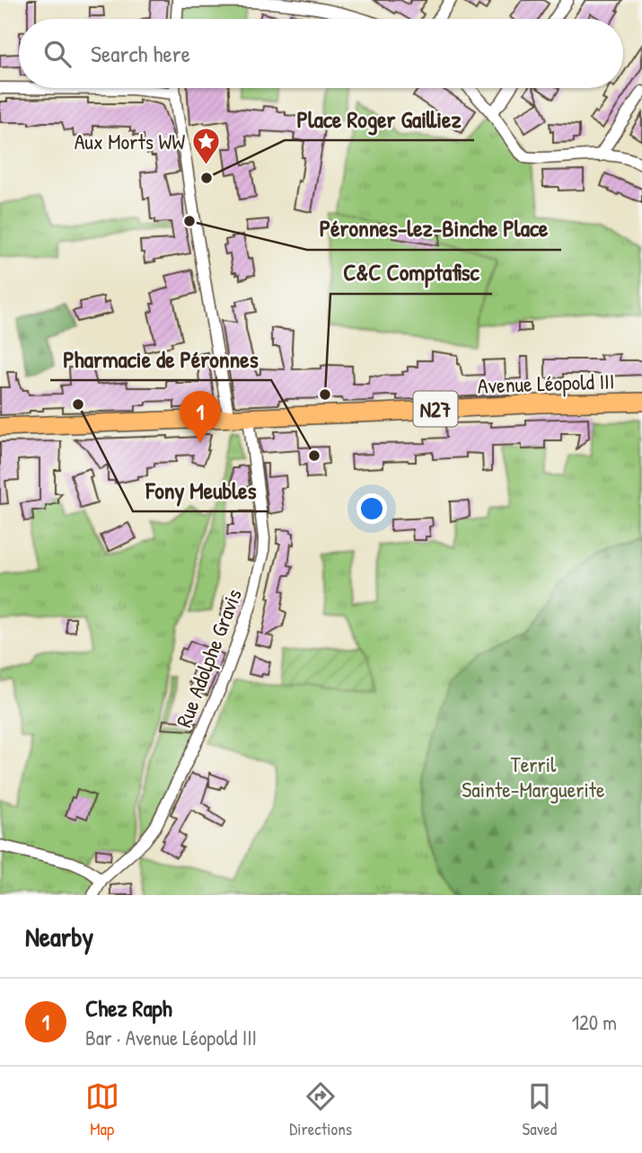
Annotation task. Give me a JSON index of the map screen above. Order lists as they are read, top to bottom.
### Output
{
  "streets": {
    "main road": ["Avenue Léopold III", "N27"],
    "street": ["Rue Adolphe Gravis"]
  },
  "crossings": [
    ["Avenue Léopold III", "Rue Adolphe Gravis"]
  ],
  "parks": ["Terril Sainte-Marguerite"],
  "places": {
    "place": ["Aux Morts WW"],
    "other": [
      "Place Roger Gailliez",
      "Péronnes-lez-Binche Place",
      "C&C Comptafisc",
      "Fony Meubles",
      "Pharmacie de Péronnes"
    ]
  },
  "page": {
    "search": "Search here",
    "pins": "1",
    "heading": "Nearby",
    "list": [
      {
        "mark": "1",
        "name": "Chez Raph",
        "note": "Bar · Avenue Léopold III",
        "value": "120 m"
      }
    ],
    "nav": ["Map", "Directions", "Saved"]
  }
}
